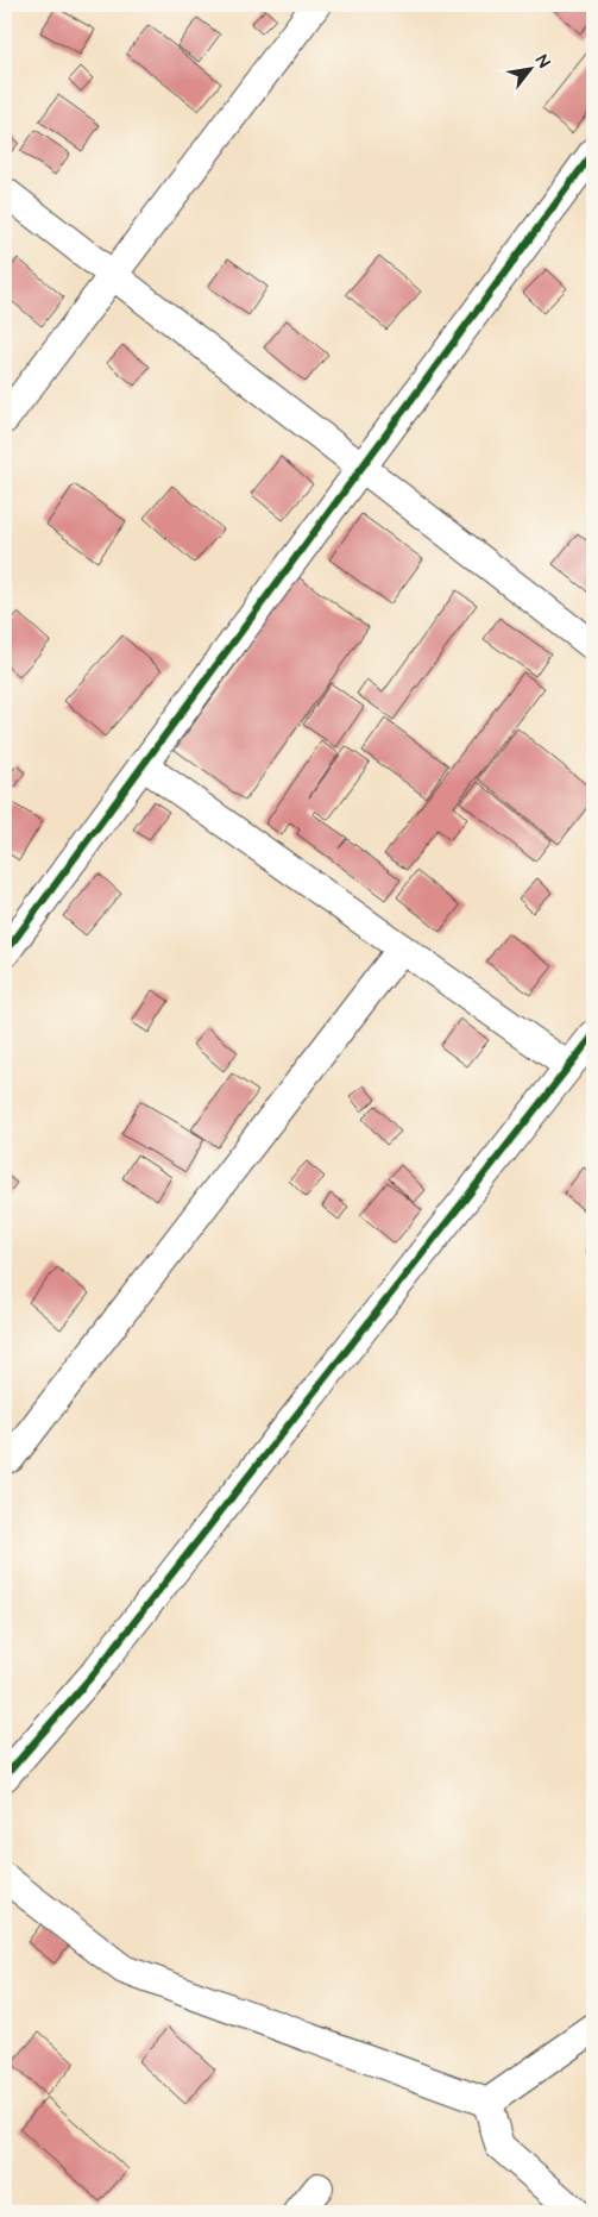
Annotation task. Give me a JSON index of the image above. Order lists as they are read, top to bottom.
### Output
{
  "north": "top right"
}
